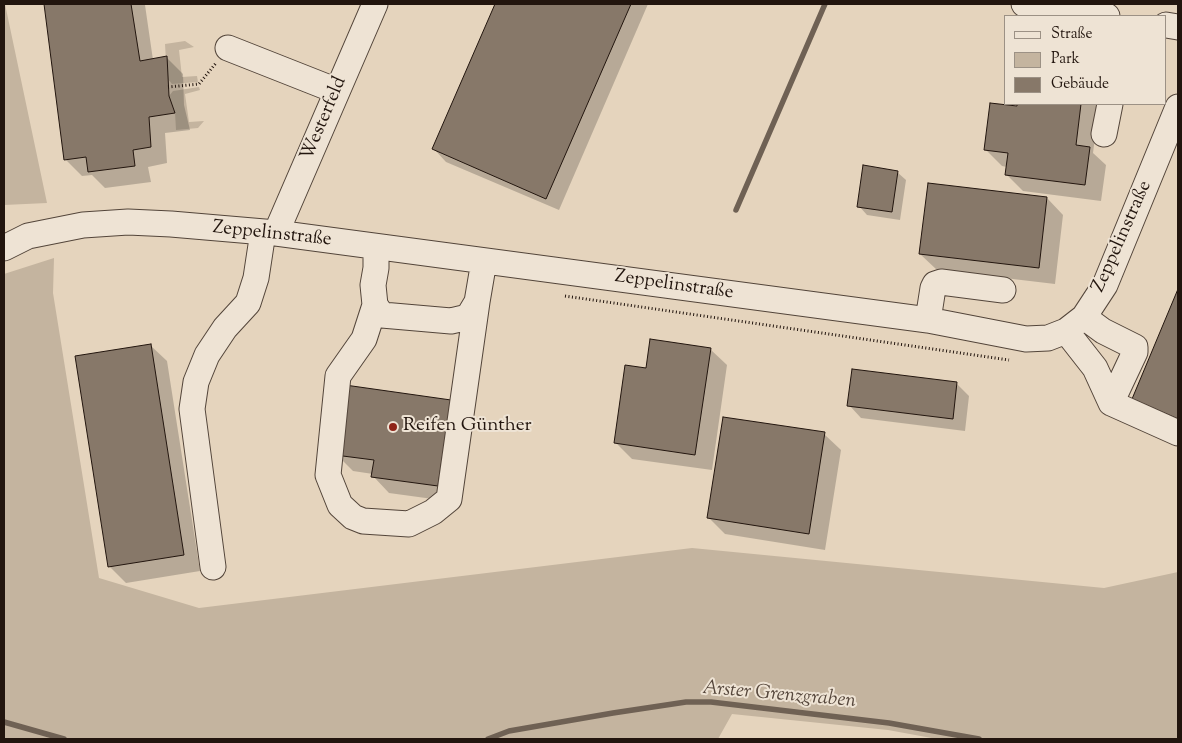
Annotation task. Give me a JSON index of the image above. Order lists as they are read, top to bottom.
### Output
{
  "streets": {
    "street": ["Westerfeld", "Zeppelinstraße"]
  },
  "crossings": [
    ["Westerfeld", "Zeppelinstraße"]
  ],
  "water": ["Arster Grenzgraben"],
  "places": ["Reifen Günther"],
  "legend": ["Straße", "Park", "Gebäude"]
}
